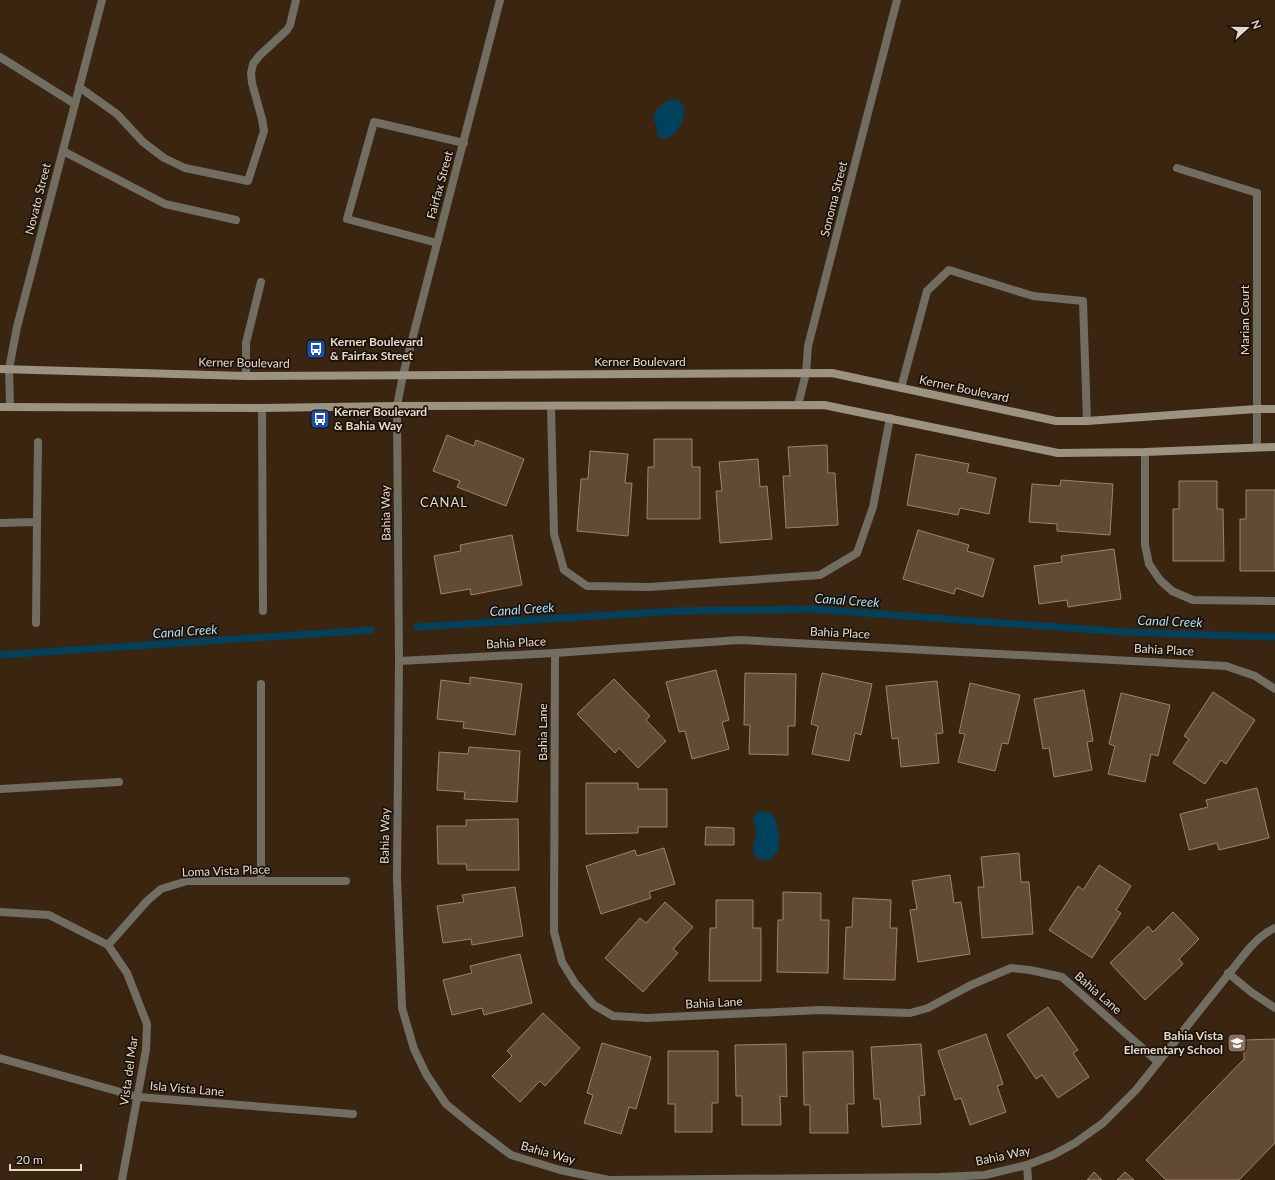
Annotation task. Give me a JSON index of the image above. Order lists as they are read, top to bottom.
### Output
{
  "streets": {
    "street": [
      "Fairfax Street",
      "Novato Street",
      "Sonoma Street",
      "Marian Court",
      "Kerner Boulevard",
      "Bahia Way",
      "Bahia Place",
      "Bahia Lane",
      "Loma Vista Place",
      "Vista del Mar",
      "Isla Vista Lane"
    ]
  },
  "crossings": [
    ["Fairfax Street", "Kerner Boulevard"],
    ["Fairfax Street", "Bahia Way"],
    ["Novato Street", "Kerner Boulevard"],
    ["Sonoma Street", "Kerner Boulevard"],
    ["Marian Court", "Kerner Boulevard"],
    ["Kerner Boulevard", "Bahia Way"],
    ["Bahia Way", "Bahia Place"],
    ["Bahia Way", "Bahia Lane"],
    ["Bahia Place", "Bahia Lane"],
    ["Loma Vista Place", "Vista del Mar"],
    ["Vista del Mar", "Isla Vista Lane"]
  ],
  "districts": ["CANAL"],
  "water": ["Canal Creek"],
  "places": {
    "bus stop": ["Kerner Boulevard & Fairfax Street", "Kerner Boulevard & Bahia Way"],
    "school or university": ["Bahia Vista Elementary School"]
  },
  "scale_bar": "20 m",
  "north": "right"
}
